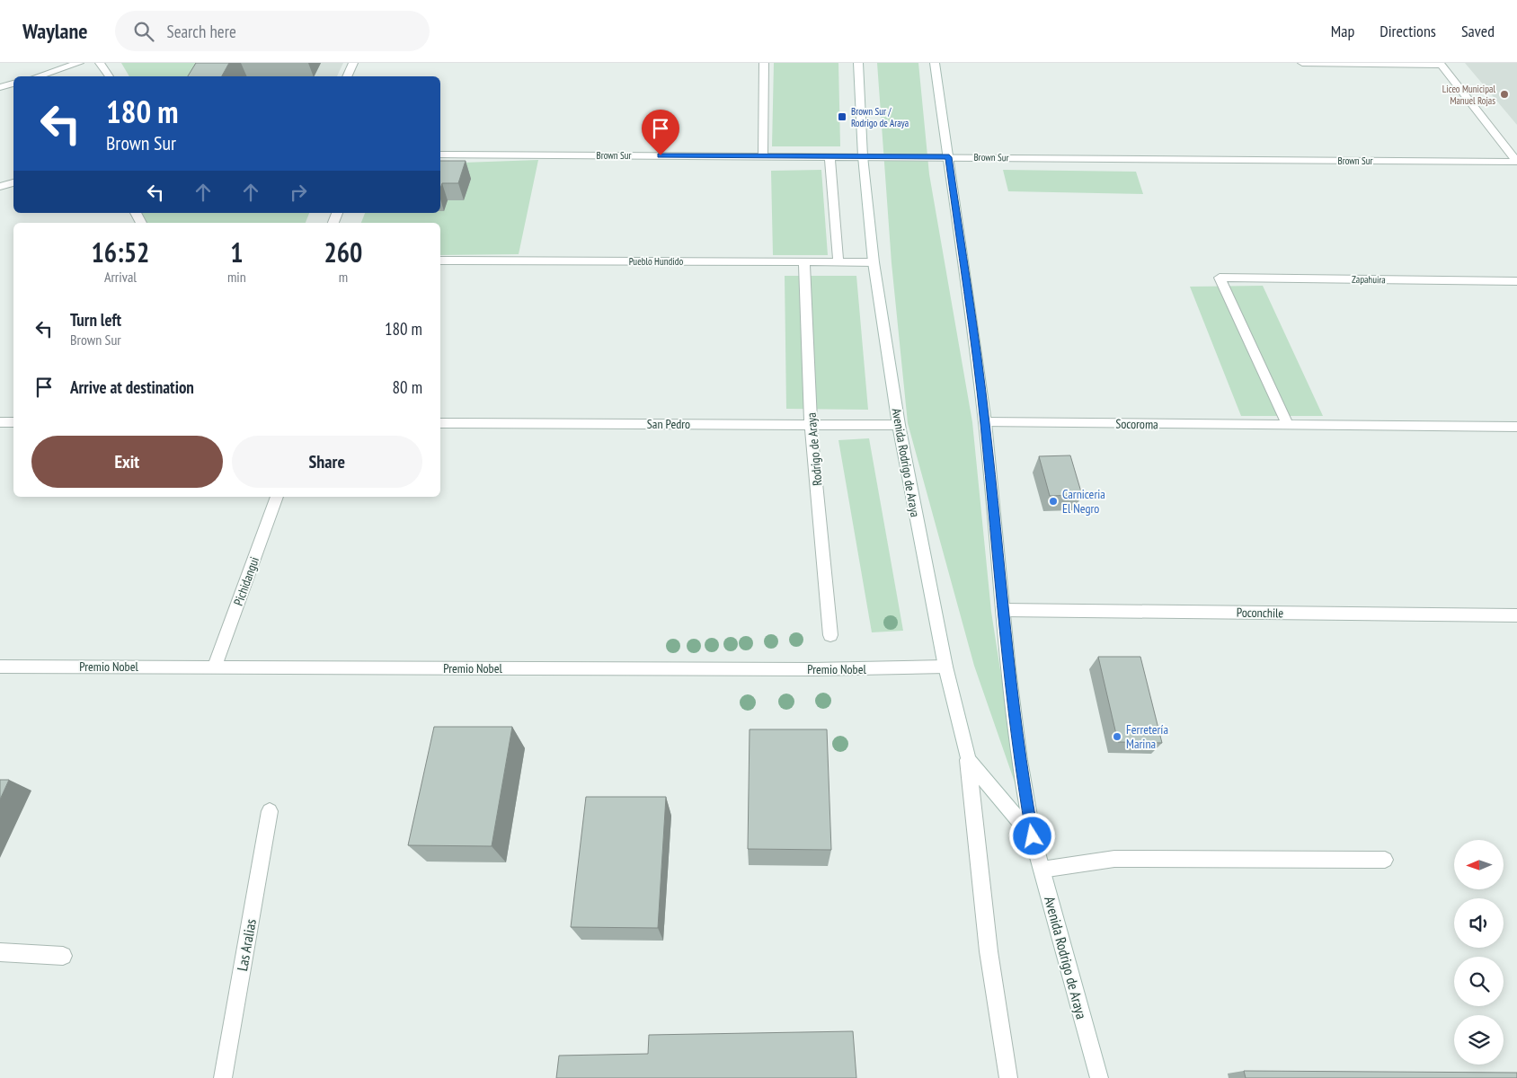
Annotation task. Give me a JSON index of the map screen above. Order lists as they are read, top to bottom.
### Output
{
  "streets": {
    "street": [
      "Brown Sur",
      "Pueblo Hundido",
      "Zapahuira",
      "San Pedro",
      "Socoroma",
      "Rodrigo de Araya",
      "Avenida Rodrigo de Araya",
      "Pichidangui",
      "Poconchile",
      "Premio Nobel",
      "Las Aralias"
    ]
  },
  "crossings": [
    ["Brown Sur", "Avenida Rodrigo de Araya"],
    ["Pueblo Hundido", "Rodrigo de Araya"],
    ["Pueblo Hundido", "Avenida Rodrigo de Araya"],
    ["Zapahuira", "Socoroma"],
    ["San Pedro", "Rodrigo de Araya"],
    ["San Pedro", "Avenida Rodrigo de Araya"],
    ["Socoroma", "Avenida Rodrigo de Araya"],
    ["Avenida Rodrigo de Araya", "Poconchile"],
    ["Avenida Rodrigo de Araya", "Premio Nobel"],
    ["Pichidangui", "Premio Nobel"]
  ],
  "places": {
    "other": ["Liceo Municipal Manuel Rojas", "Carniceria El Negro", "Ferretería Marina"],
    "transit": ["Brown Sur / Rodrigo de Araya"]
  },
  "north": "left",
  "page": {
    "header": "Waylane",
    "search": "Search here",
    "nav": ["Map", "Directions", "Saved"],
    "turn": ["180 m", "Brown Sur"],
    "eta": [
      "16:52",
      "Arrival",
      "1",
      "min",
      "260",
      "m"
    ],
    "list": [
      {
        "name": "Turn left",
        "note": "Brown Sur",
        "value": "180 m"
      },
      {
        "name": "Arrive at destination",
        "value": "80 m"
      }
    ],
    "buttons": ["Exit", "Share"]
  }
}
